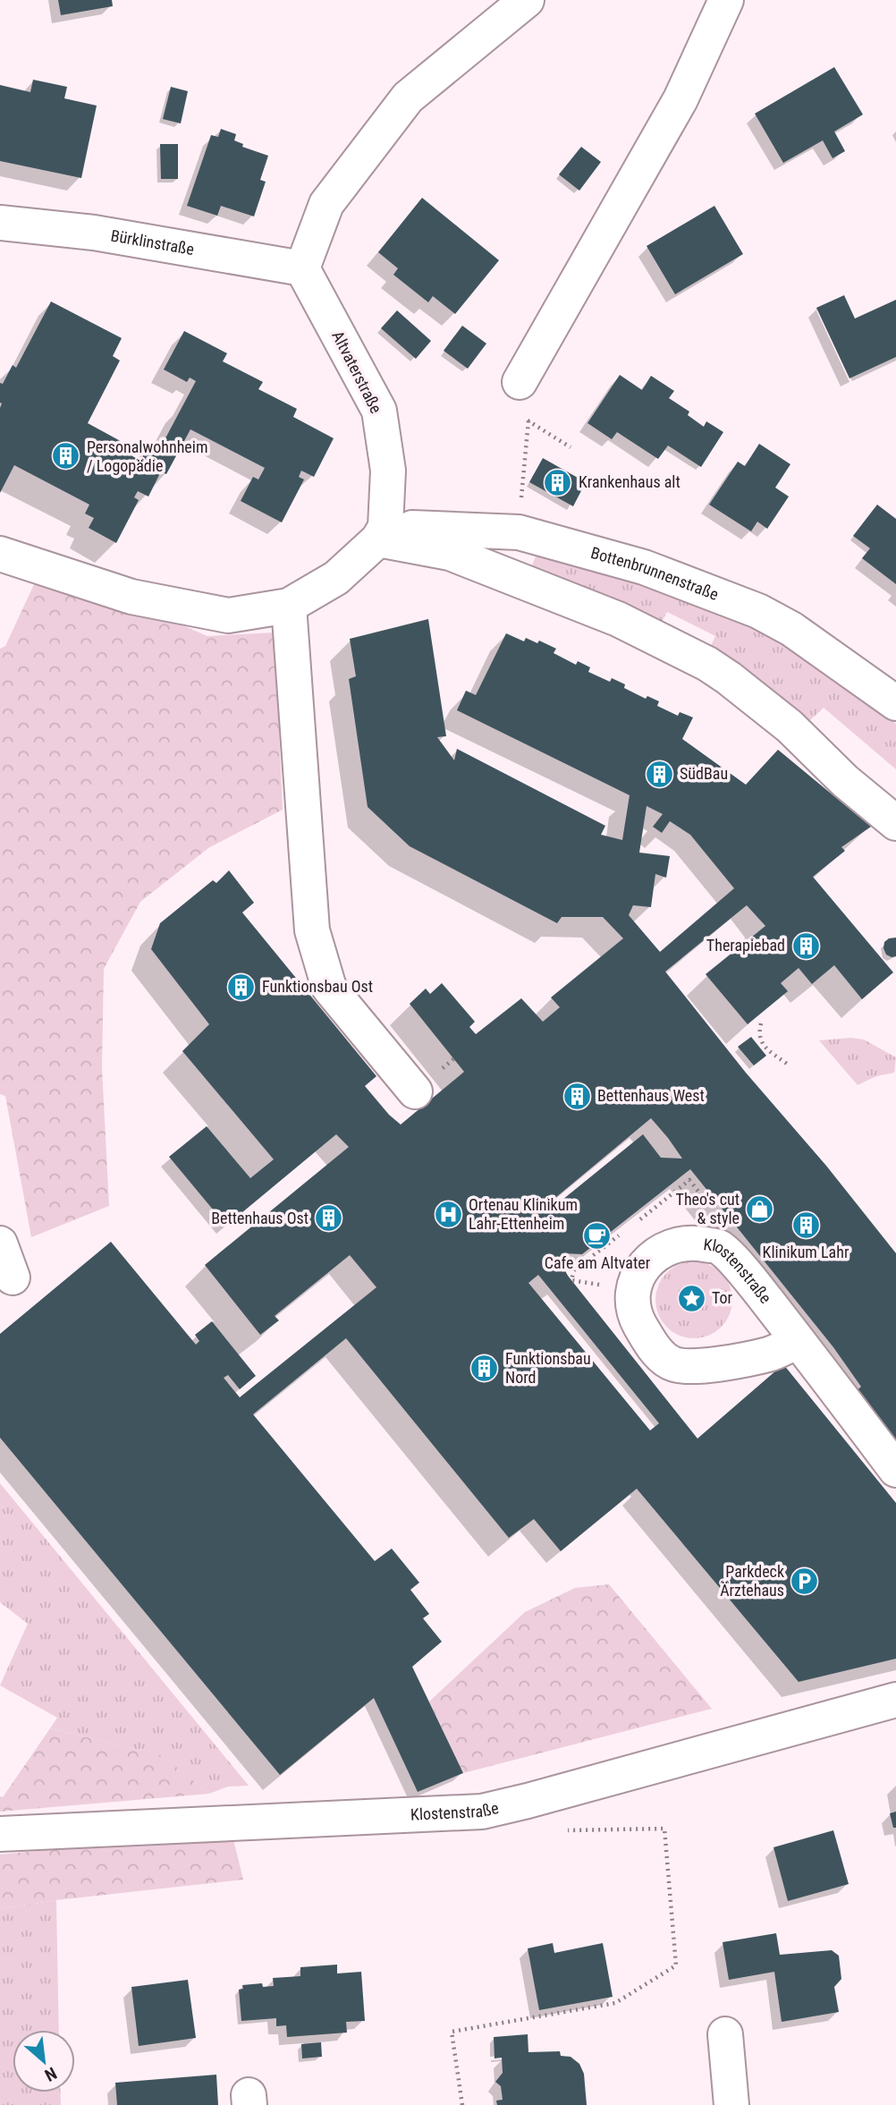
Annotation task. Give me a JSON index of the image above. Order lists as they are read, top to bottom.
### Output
{
  "streets": {
    "street": [
      "Bürklinstraße",
      "Altvaterstraße",
      "Bottenbrunnenstraße",
      "Klostenstraße"
    ]
  },
  "crossings": [
    ["Bürklinstraße", "Altvaterstraße"],
    ["Altvaterstraße", "Bottenbrunnenstraße"]
  ],
  "places": {
    "building": [
      "Personalwohnheim / Logopädie",
      "Krankenhaus alt",
      "SüdBau",
      "Therapiebad",
      "Funktionsbau Ost",
      "Bettenhaus West",
      "Bettenhaus Ost",
      "Klinikum Lahr",
      "Funktionsbau Nord"
    ],
    "shop": ["Theo's cut & style"],
    "hospital": ["Ortenau Klinikum Lahr-Ettenheim"],
    "cafe": ["Cafe am Altvater"],
    "place": ["Tor"],
    "parking": ["Parkdeck Ärztehaus"]
  },
  "north": "bottom right"
}
